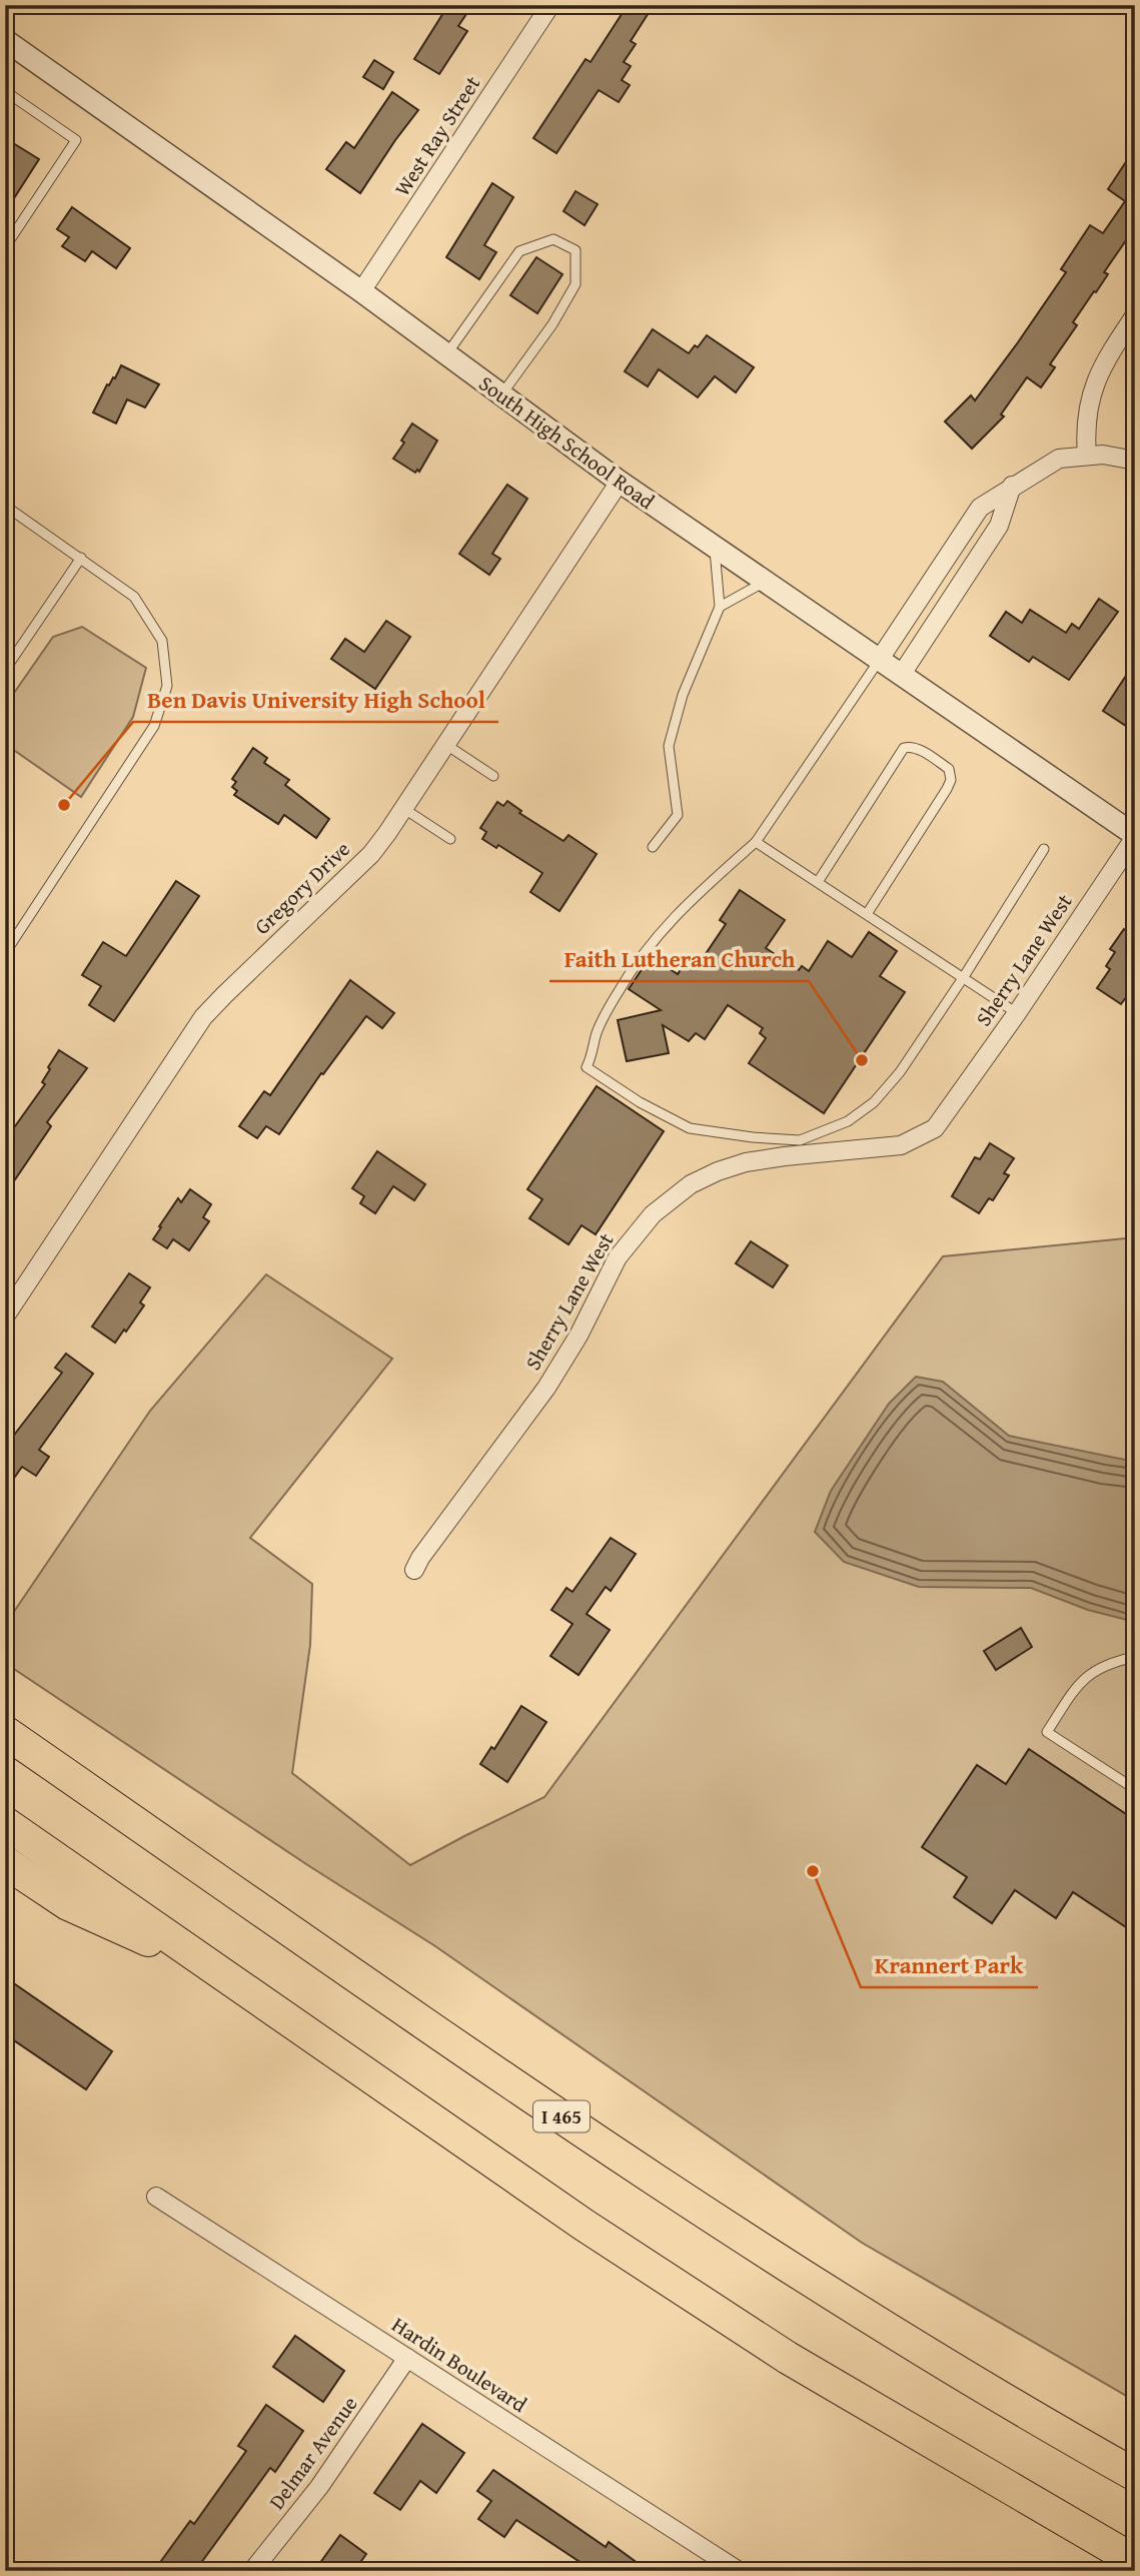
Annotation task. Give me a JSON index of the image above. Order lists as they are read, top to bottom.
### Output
{
  "streets": {
    "highway": ["I 465"],
    "street": [
      "West Ray Street",
      "South High School Road",
      "Gregory Drive",
      "Sherry Lane West",
      "Hardin Boulevard",
      "Delmar Avenue"
    ]
  },
  "crossings": [
    ["West Ray Street", "South High School Road"],
    ["South High School Road", "Gregory Drive"],
    ["South High School Road", "Sherry Lane West"],
    ["Hardin Boulevard", "Delmar Avenue"]
  ],
  "places": ["Ben Davis University High School", "Faith Lutheran Church", "Krannert Park"]
}
